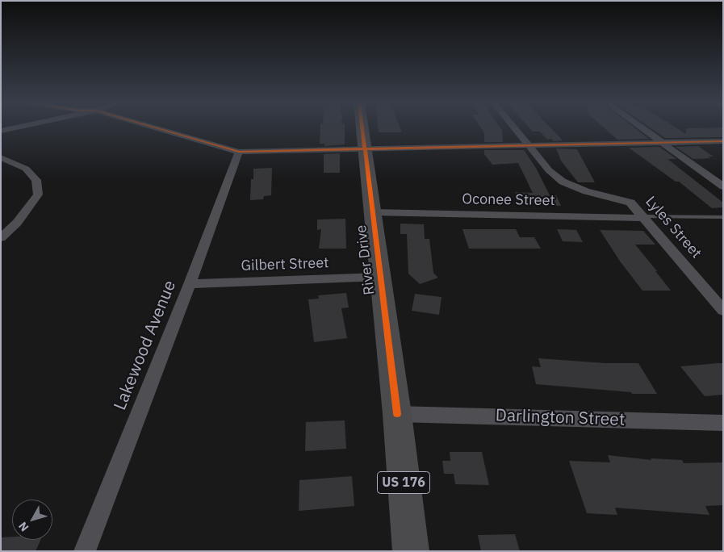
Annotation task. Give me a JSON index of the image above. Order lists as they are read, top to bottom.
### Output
{
  "streets": {
    "main road": ["River Drive", "US 176"],
    "street": [
      "Oconee Street",
      "Lyles Street",
      "Gilbert Street",
      "Lakewood Avenue",
      "Darlington Street"
    ]
  },
  "crossings": [
    ["Oconee Street", "Lyles Street"],
    ["Oconee Street", "River Drive"],
    ["River Drive", "Gilbert Street"],
    ["River Drive", "Darlington Street"],
    ["Gilbert Street", "Lakewood Avenue"]
  ],
  "north": "bottom left"
}
